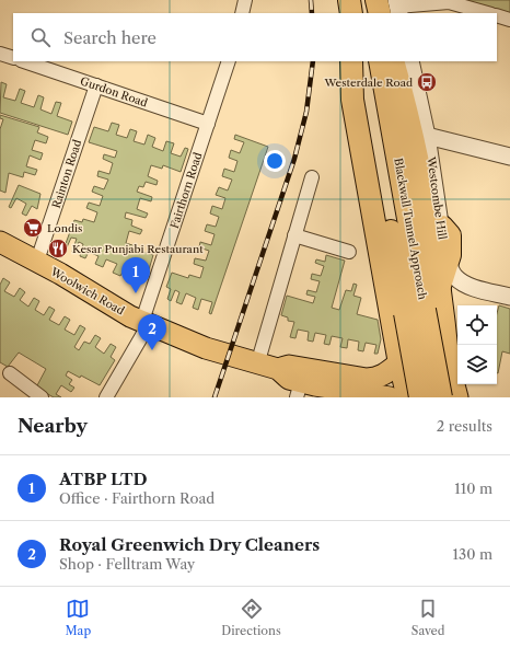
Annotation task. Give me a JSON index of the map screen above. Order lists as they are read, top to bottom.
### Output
{
  "streets": {
    "highway": ["Blackwall Tunnel Approach"],
    "main road": ["Woolwich Road"],
    "street": [
      "Gurdon Road",
      "Rainton Road",
      "Fairthorn Road",
      "Westcombe Hill"
    ]
  },
  "crossings": [
    ["Gurdon Road", "Rainton Road"],
    ["Gurdon Road", "Fairthorn Road"],
    ["Rainton Road", "Woolwich Road"],
    ["Fairthorn Road", "Woolwich Road"],
    ["Blackwall Tunnel Approach", "Woolwich Road"]
  ],
  "places": {
    "bus stop": ["Westerdale Road"],
    "supermarket": ["Londis"],
    "restaurant": ["Kesar Punjabi Restaurant"]
  },
  "page": {
    "search": "Search here",
    "pins": ["1", "2"],
    "heading": ["Nearby", "2 results"],
    "list": [
      {
        "mark": "1",
        "name": "ATBP LTD",
        "note": "Office · Fairthorn Road",
        "value": "110 m"
      },
      {
        "mark": "2",
        "name": "Royal Greenwich Dry Cleaners",
        "note": "Shop · Felltram Way",
        "value": "130 m"
      }
    ],
    "nav": ["Map", "Directions", "Saved"]
  }
}
